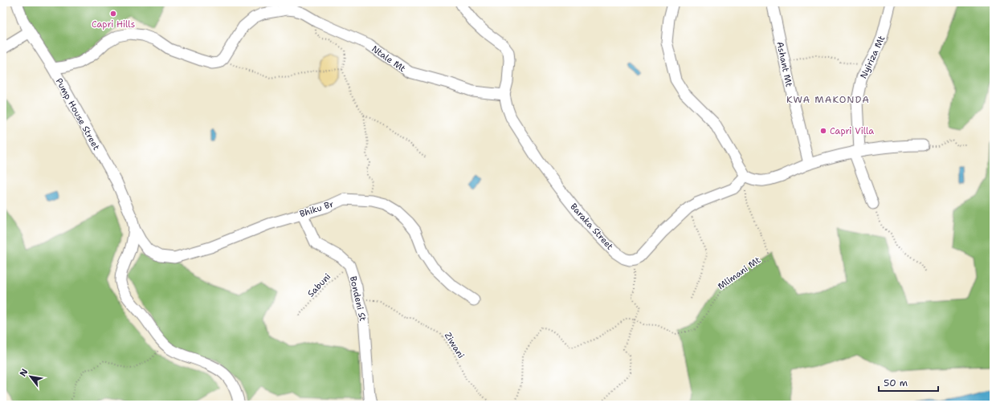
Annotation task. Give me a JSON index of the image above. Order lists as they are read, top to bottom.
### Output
{
  "streets": {
    "street": [
      "Nyiriza Mt",
      "Ntale Mt",
      "Ashant Mt",
      "Pump House Street",
      "Bhiku Br",
      "Baraka Street",
      "Bondeni St"
    ],
    "path": ["Mlimani Mt", "Sabuni", "Ziwani"]
  },
  "crossings": [
    ["Ntale Mt", "Baraka Street"],
    ["Pump House Street", "Bhiku Br"],
    ["Bhiku Br", "Bondeni St"],
    ["Sabuni", "Bondeni St"],
    ["Bondeni St", "Ziwani"]
  ],
  "districts": ["KWA MAKONDA"],
  "places": ["Capri Hills", "Capri Villa"],
  "scale_bar": "50 m",
  "north": "top left"
}
